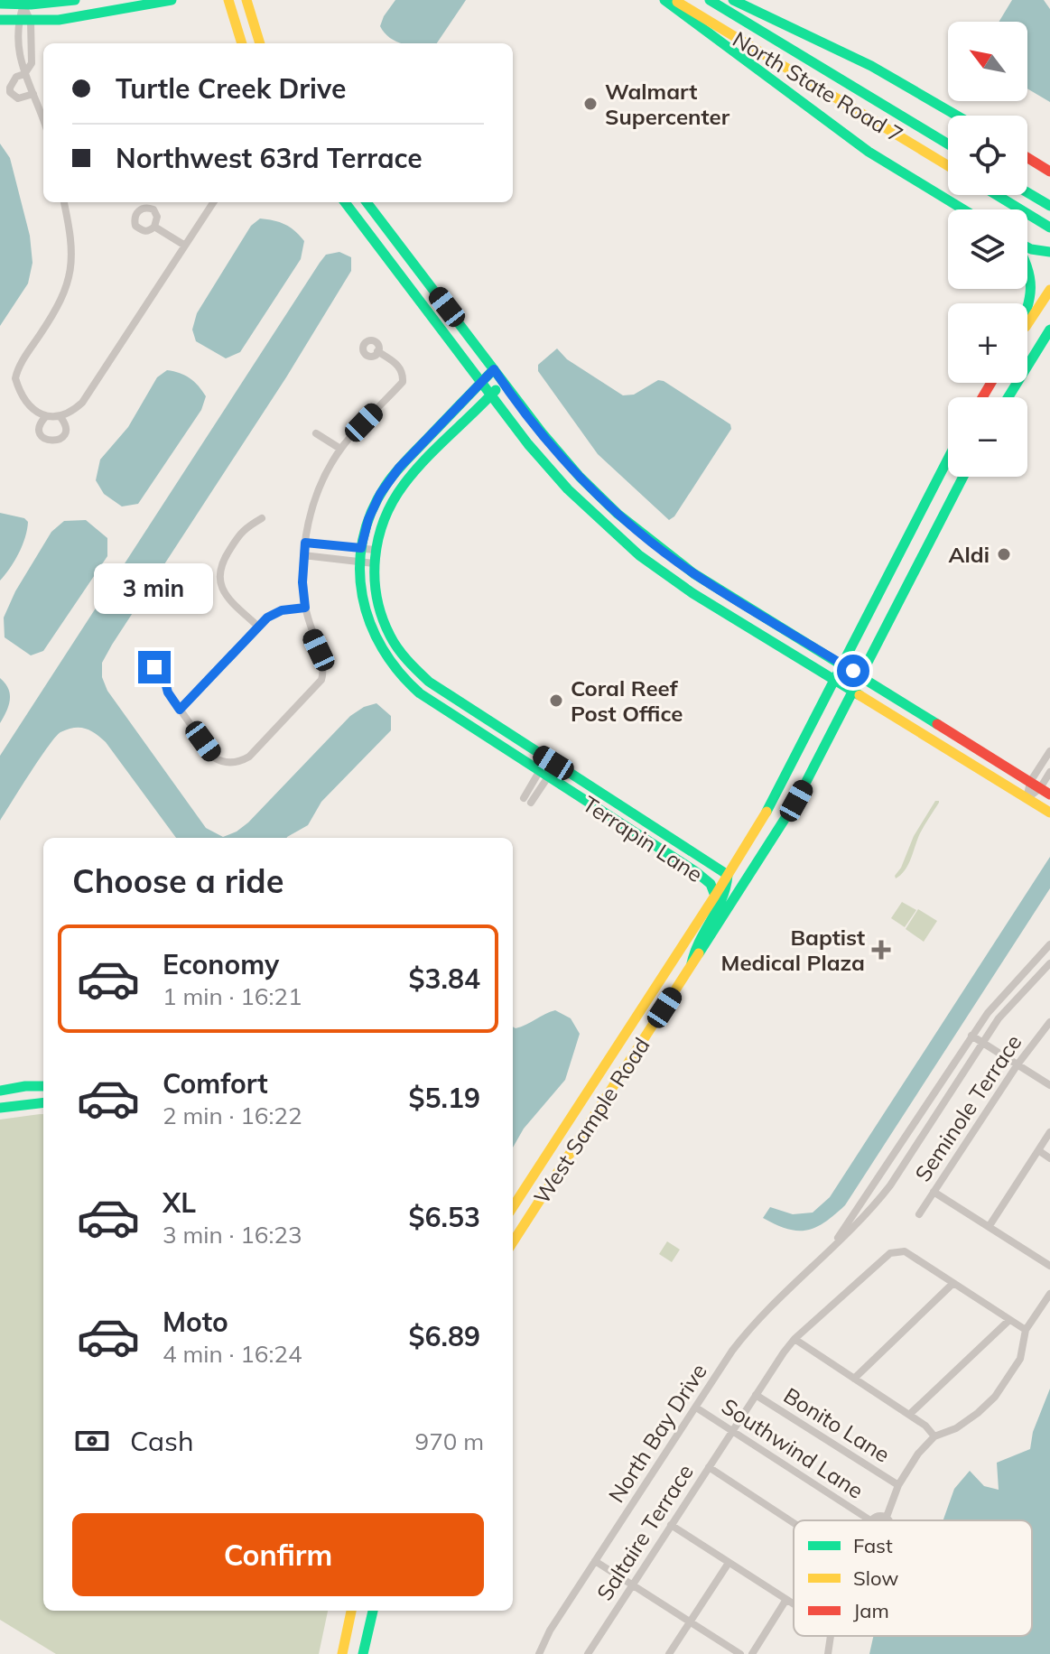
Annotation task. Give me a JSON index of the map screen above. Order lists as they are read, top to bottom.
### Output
{
  "streets": {
    "street": [
      "North State Road 7",
      "Terrapin Lane",
      "Seminole Terrace",
      "West Sample Road",
      "Bonito Lane",
      "North Bay Drive",
      "Southwind Lane",
      "Saltaire Terrace"
    ]
  },
  "crossings": [
    ["Terrapin Lane", "West Sample Road"],
    ["Bonito Lane", "Saltaire Terrace"],
    ["North Bay Drive", "Southwind Lane"],
    ["Southwind Lane", "Saltaire Terrace"]
  ],
  "places": {
    "other": ["Walmart Supercenter", "Aldi", "Coral Reef Post Office"],
    "health": ["Baptist Medical Plaza"]
  },
  "legend": ["Fast", "Slow", "Jam"],
  "north": "top left",
  "page": {
    "map_buttons": ["+", "−"],
    "banner": ["Turtle Creek Drive", "Northwest 63rd Terrace"],
    "bubble": "3 min",
    "heading": "Choose a ride",
    "list": [
      {
        "name": "Economy",
        "note": "1 min · 16:21",
        "value": "$3.84"
      },
      {
        "name": "Comfort",
        "note": "2 min · 16:22",
        "value": "$5.19"
      },
      {
        "name": "XL",
        "note": "3 min · 16:23",
        "value": "$6.53"
      },
      {
        "name": "Moto",
        "note": "4 min · 16:24",
        "value": "$6.89"
      }
    ],
    "pay": ["Cash", "970 m"],
    "buttons": "Confirm"
  }
}
